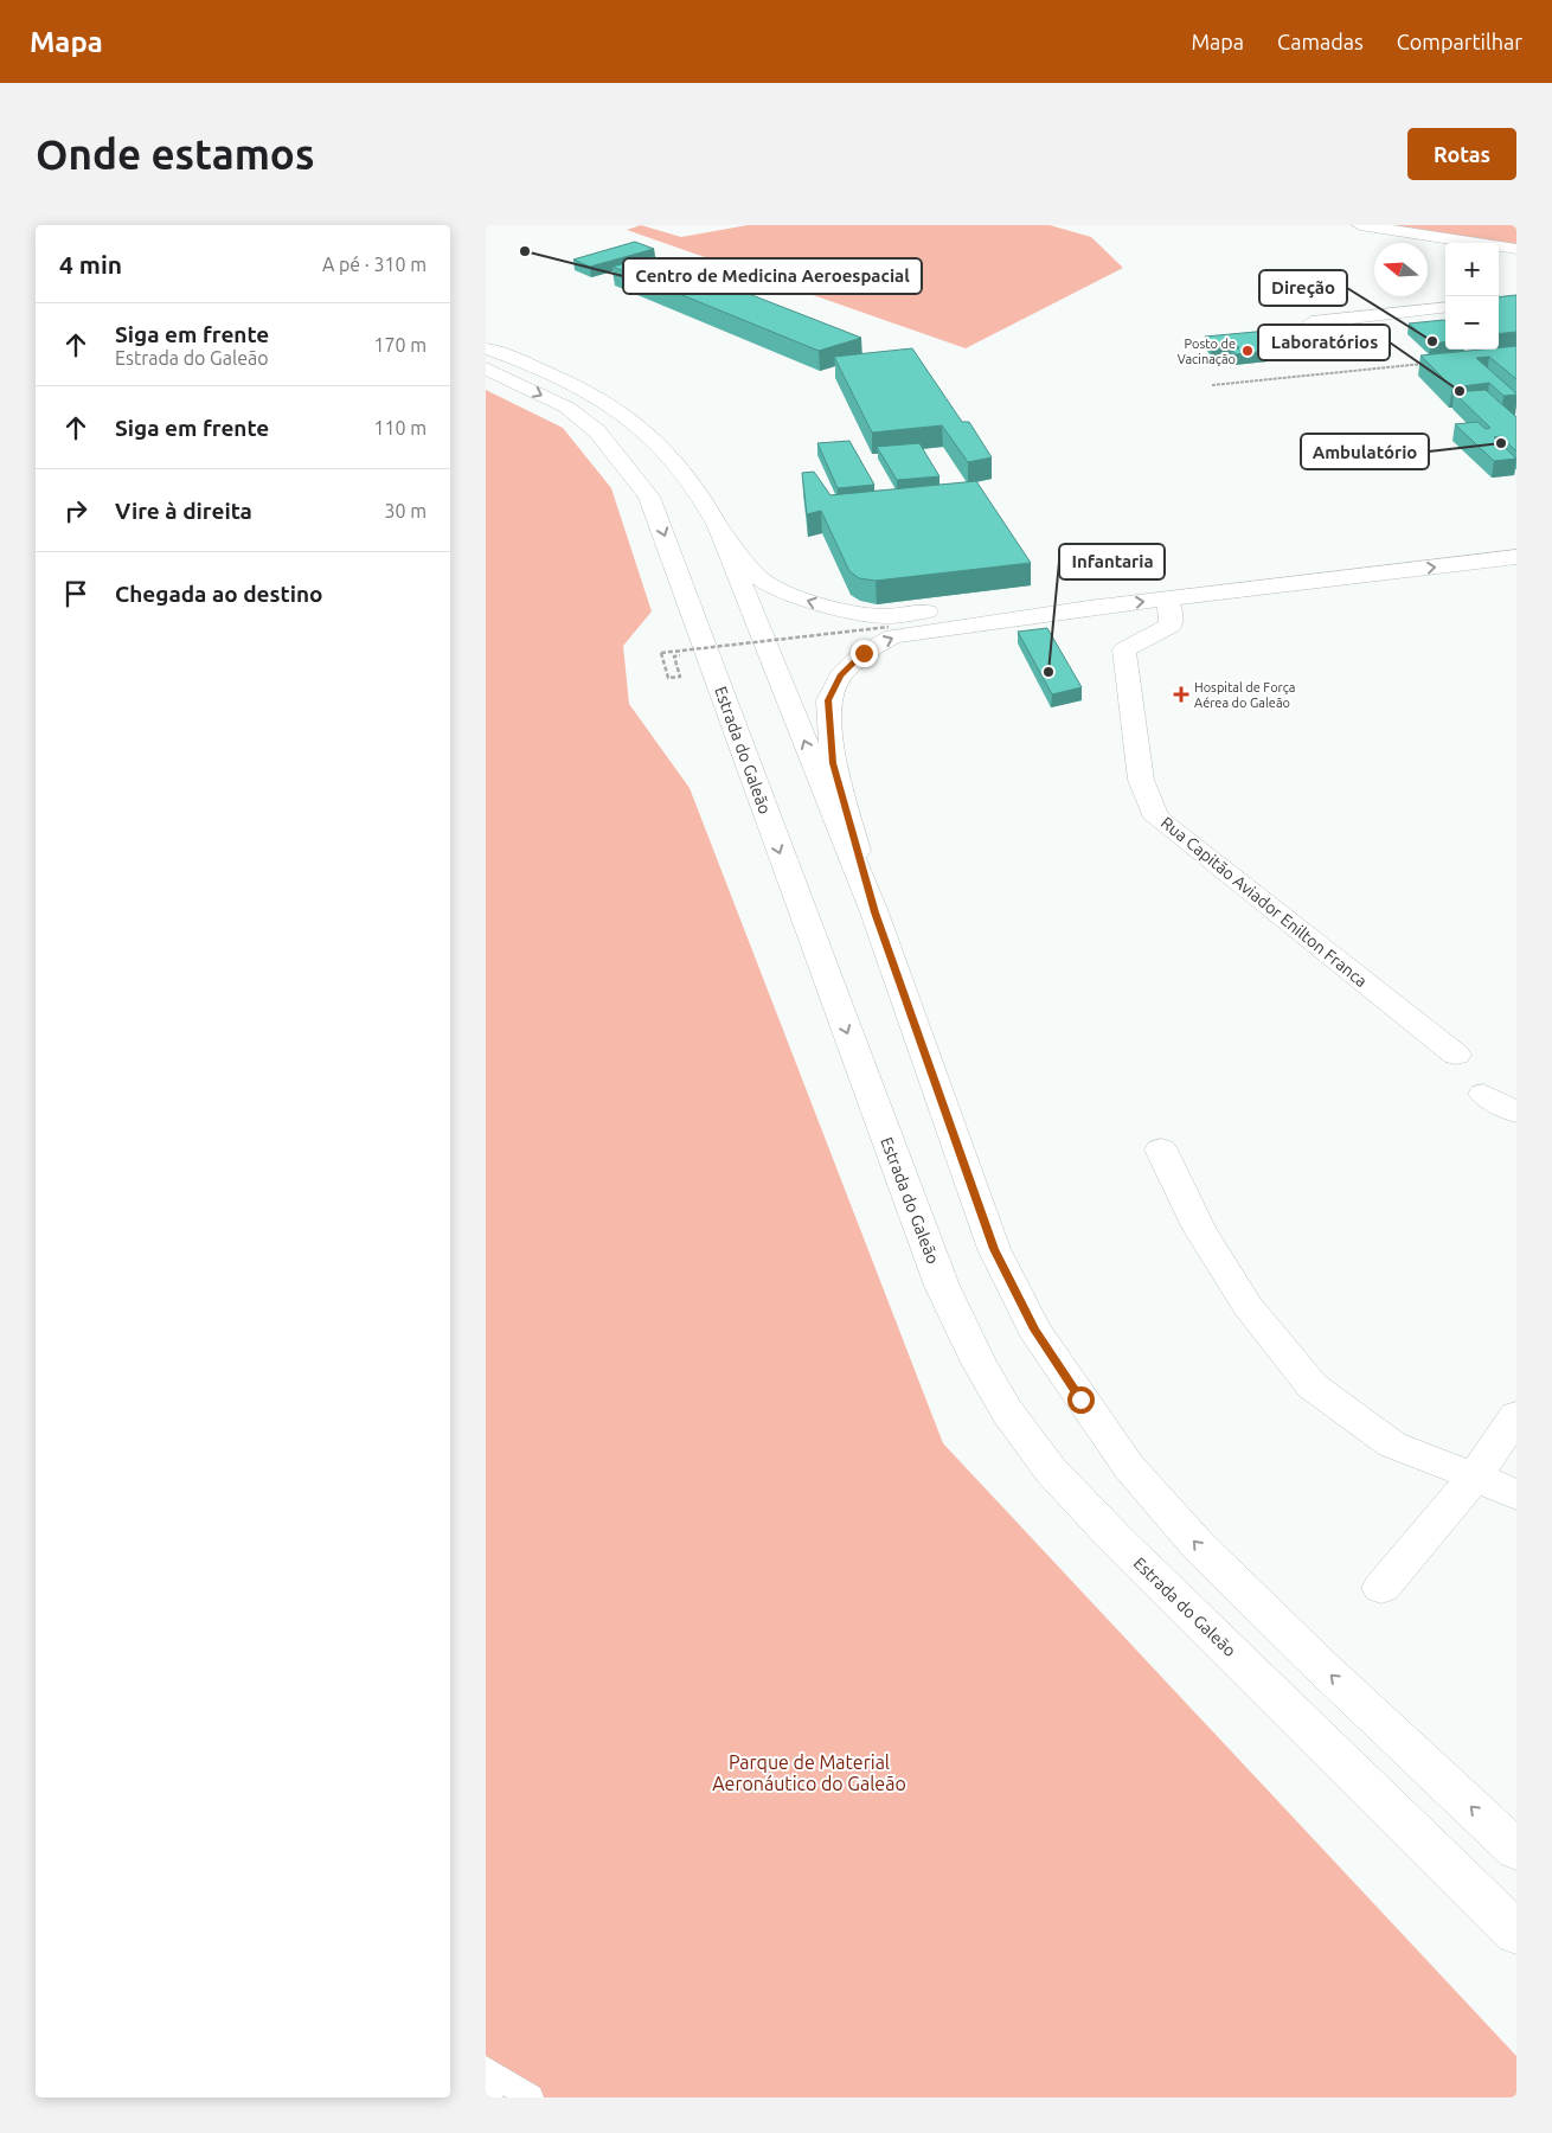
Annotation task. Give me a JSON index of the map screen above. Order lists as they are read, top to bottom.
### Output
{
  "streets": {
    "main road": ["Estrada do Galeão", "Rua Capitão Aviador Enilton Franca"]
  },
  "parks": ["Parque de Material Aeronáutico do Galeão"],
  "places": {
    "other": [
      "Centro de Medicina Aeroespacial",
      "Direção",
      "Posto de Vacinação",
      "Laboratórios",
      "Ambulatório",
      "Infantaria"
    ],
    "health": ["Hospital de Força Aérea do Galeão"]
  },
  "north": "left",
  "page": {
    "header": "Mapa",
    "nav": ["Mapa", "Camadas", "Compartilhar"],
    "buttons": "Rotas",
    "title": "Onde estamos",
    "heading": ["4 min", "A pé · 310 m"],
    "map_buttons": ["+", "−"],
    "list": [
      ["Siga em frente", "Estrada do Galeão", "170 m"],
      ["Siga em frente", "110 m"],
      ["Vire à direita", "30 m"],
      "Chegada ao destino"
    ]
  }
}
